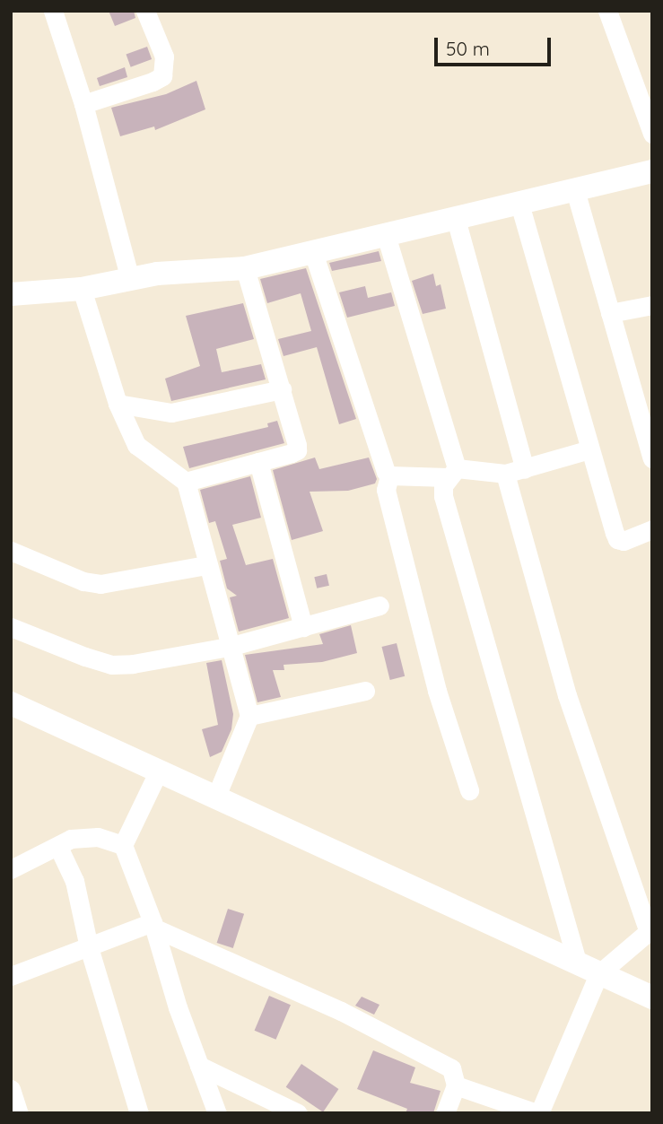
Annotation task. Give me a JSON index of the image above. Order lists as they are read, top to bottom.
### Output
{
  "scale_bar": "50 m"
}
